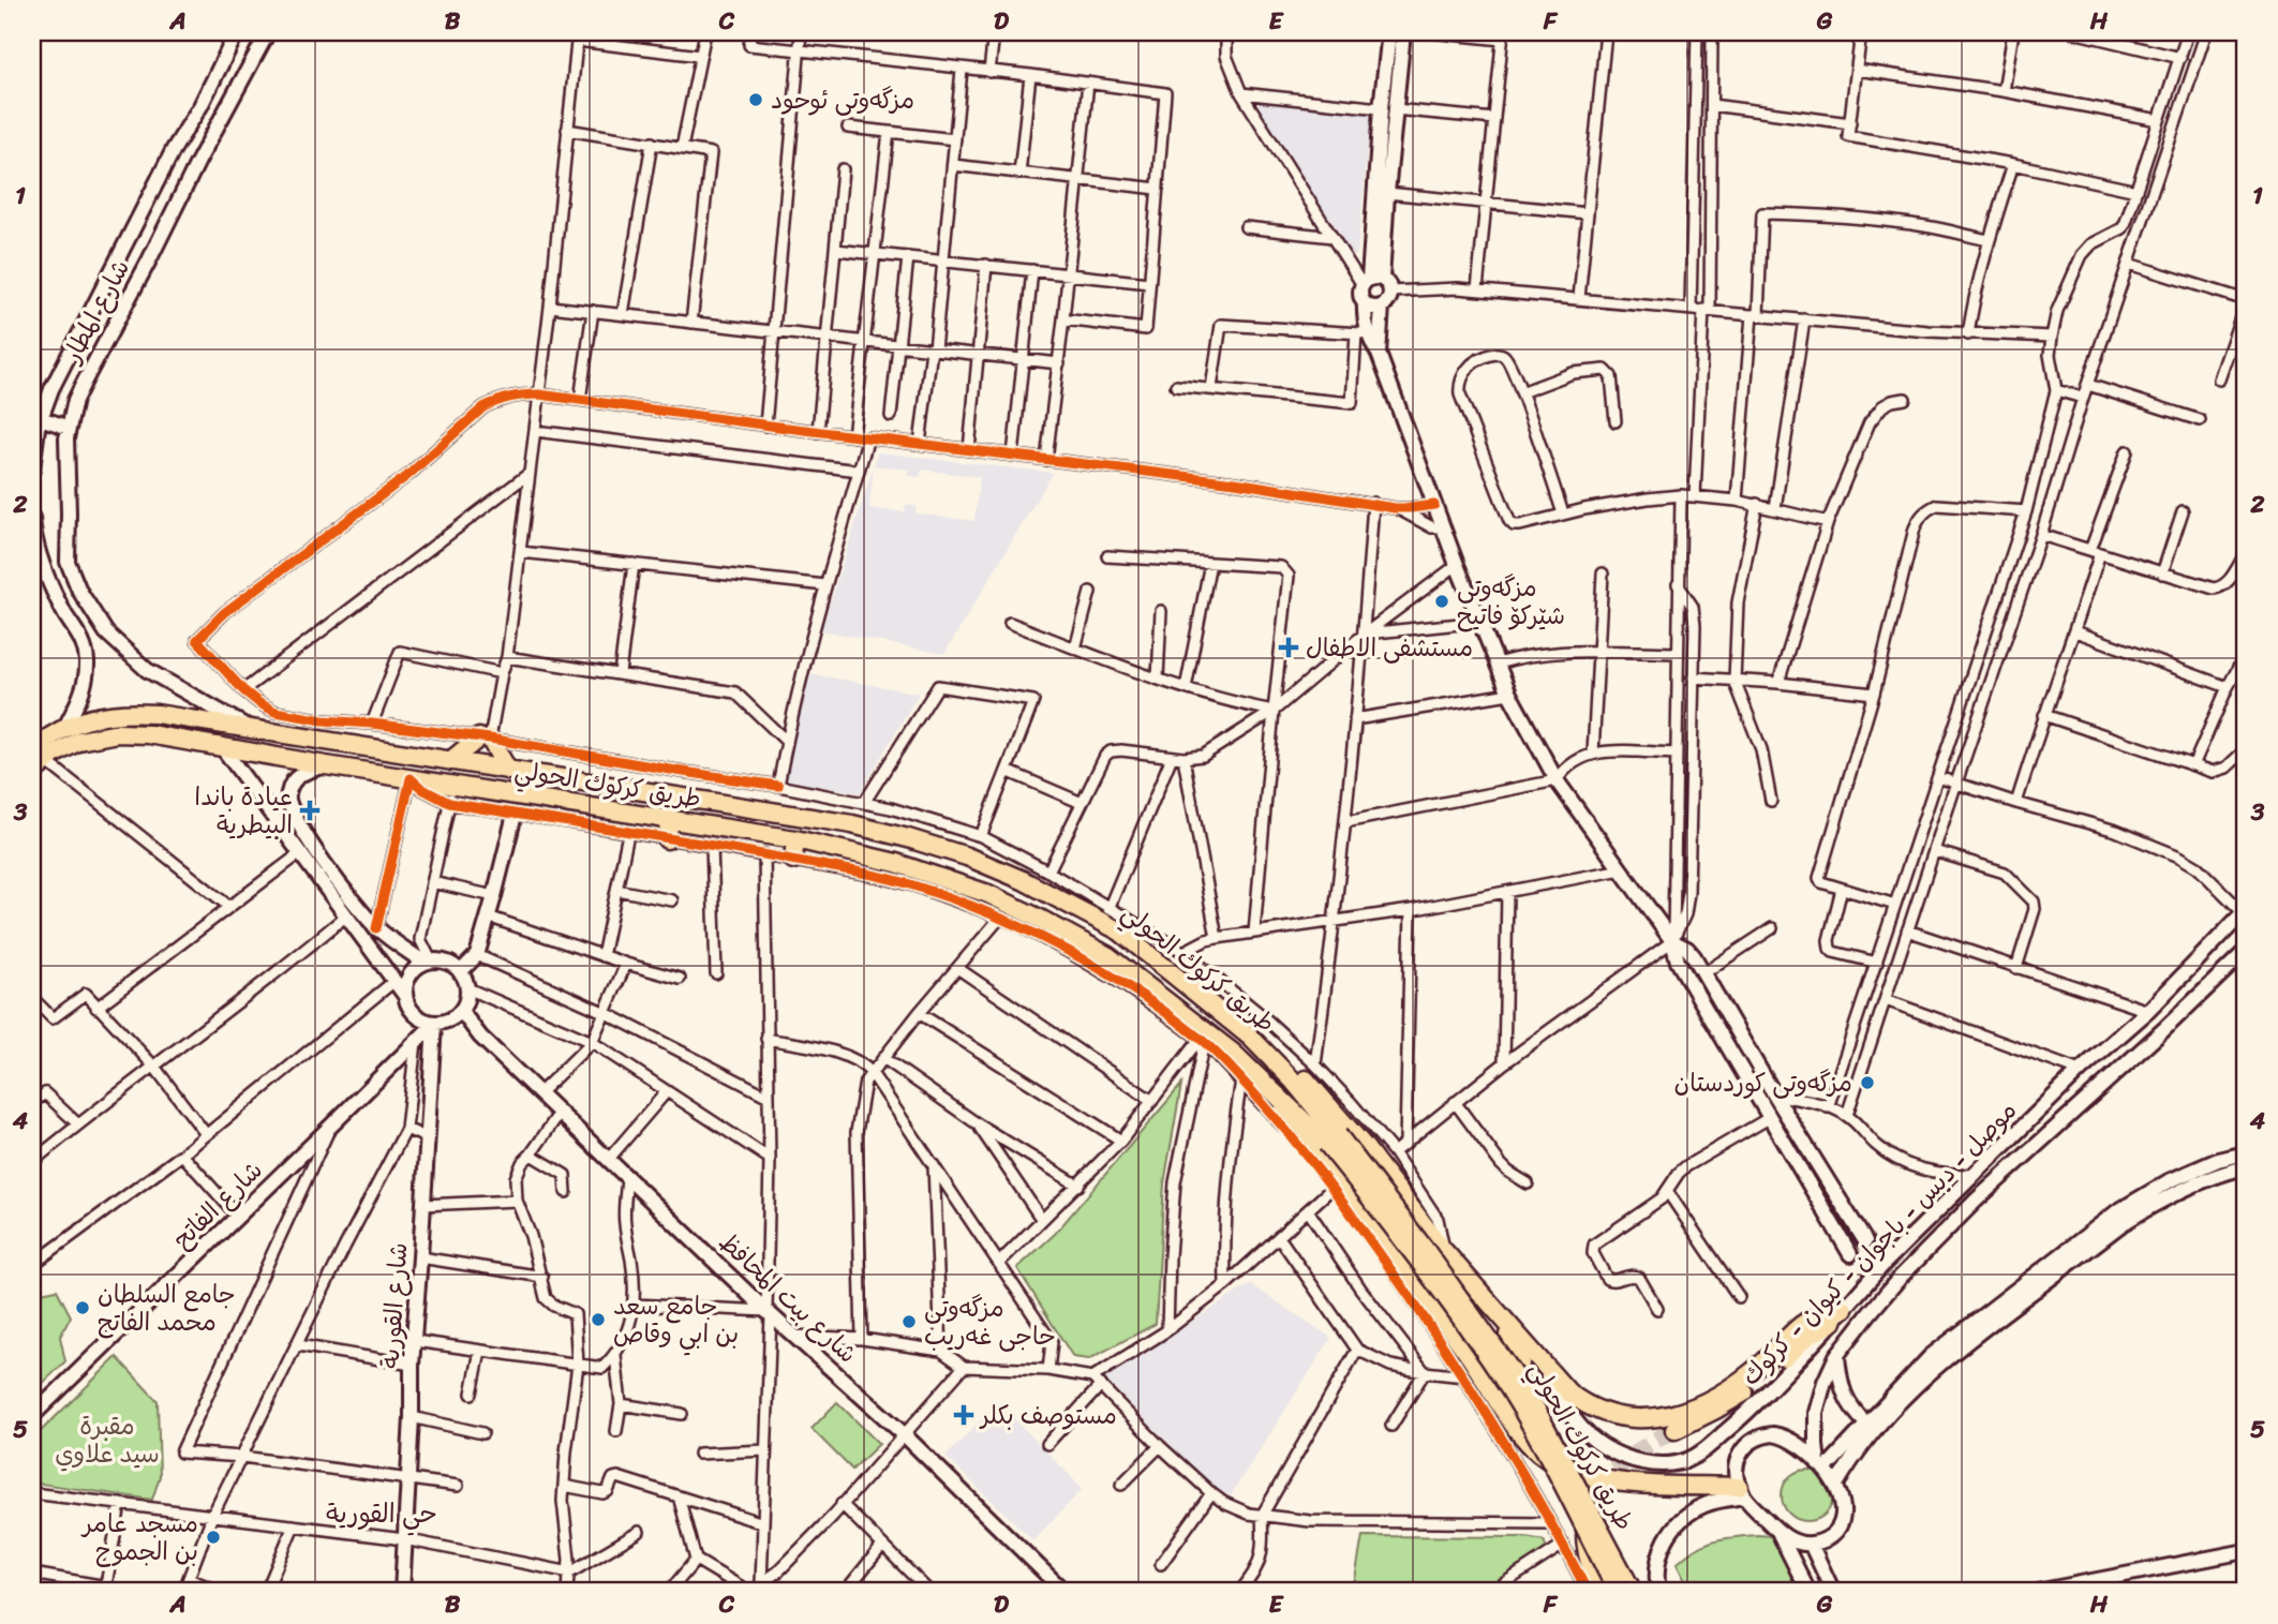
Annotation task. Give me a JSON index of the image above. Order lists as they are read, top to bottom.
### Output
{
  "streets": {
    "highway": ["طريق كركوك الحولي"],
    "main road": [
      "شارع المطار",
      "شارع الفاتح",
      "موصل - دبس - باجوان - كيوان - كركوك",
      "شارع بيت المحافظ",
      "شارع القورية"
    ]
  },
  "crossings": [
    ["شارع المطار", "طريق كركوك الحولي"],
    ["شارع الفاتح", "شارع بيت المحافظ"],
    ["شارع الفاتح", "شارع القورية"],
    ["شارع بيت المحافظ", "شارع القورية"]
  ],
  "districts": ["حي القورية"],
  "parks": ["مقبرة سيد علاوي"],
  "places": {
    "other": [
      "مزگەوتی ئوحود",
      "مزگەوتی شێرکۆ فاتیح",
      "مزگەوتی کوردستان",
      "جامع السلطان محمد الفاتح",
      "جامع سعد بن ابي وقاص",
      "مزگەوتی حاجی غەریب",
      "مسجد عامر بن الجموح"
    ],
    "health": ["مستشفى الاطفال", "عيادة باندا البيطرية", "مستوصف بكلر"]
  },
  "grid": {
    "columns": [
      "A",
      "B",
      "C",
      "D",
      "E",
      "F",
      "G",
      "H"
    ],
    "rows": [
      "1",
      "2",
      "3",
      "4",
      "5"
    ]
  }
}
